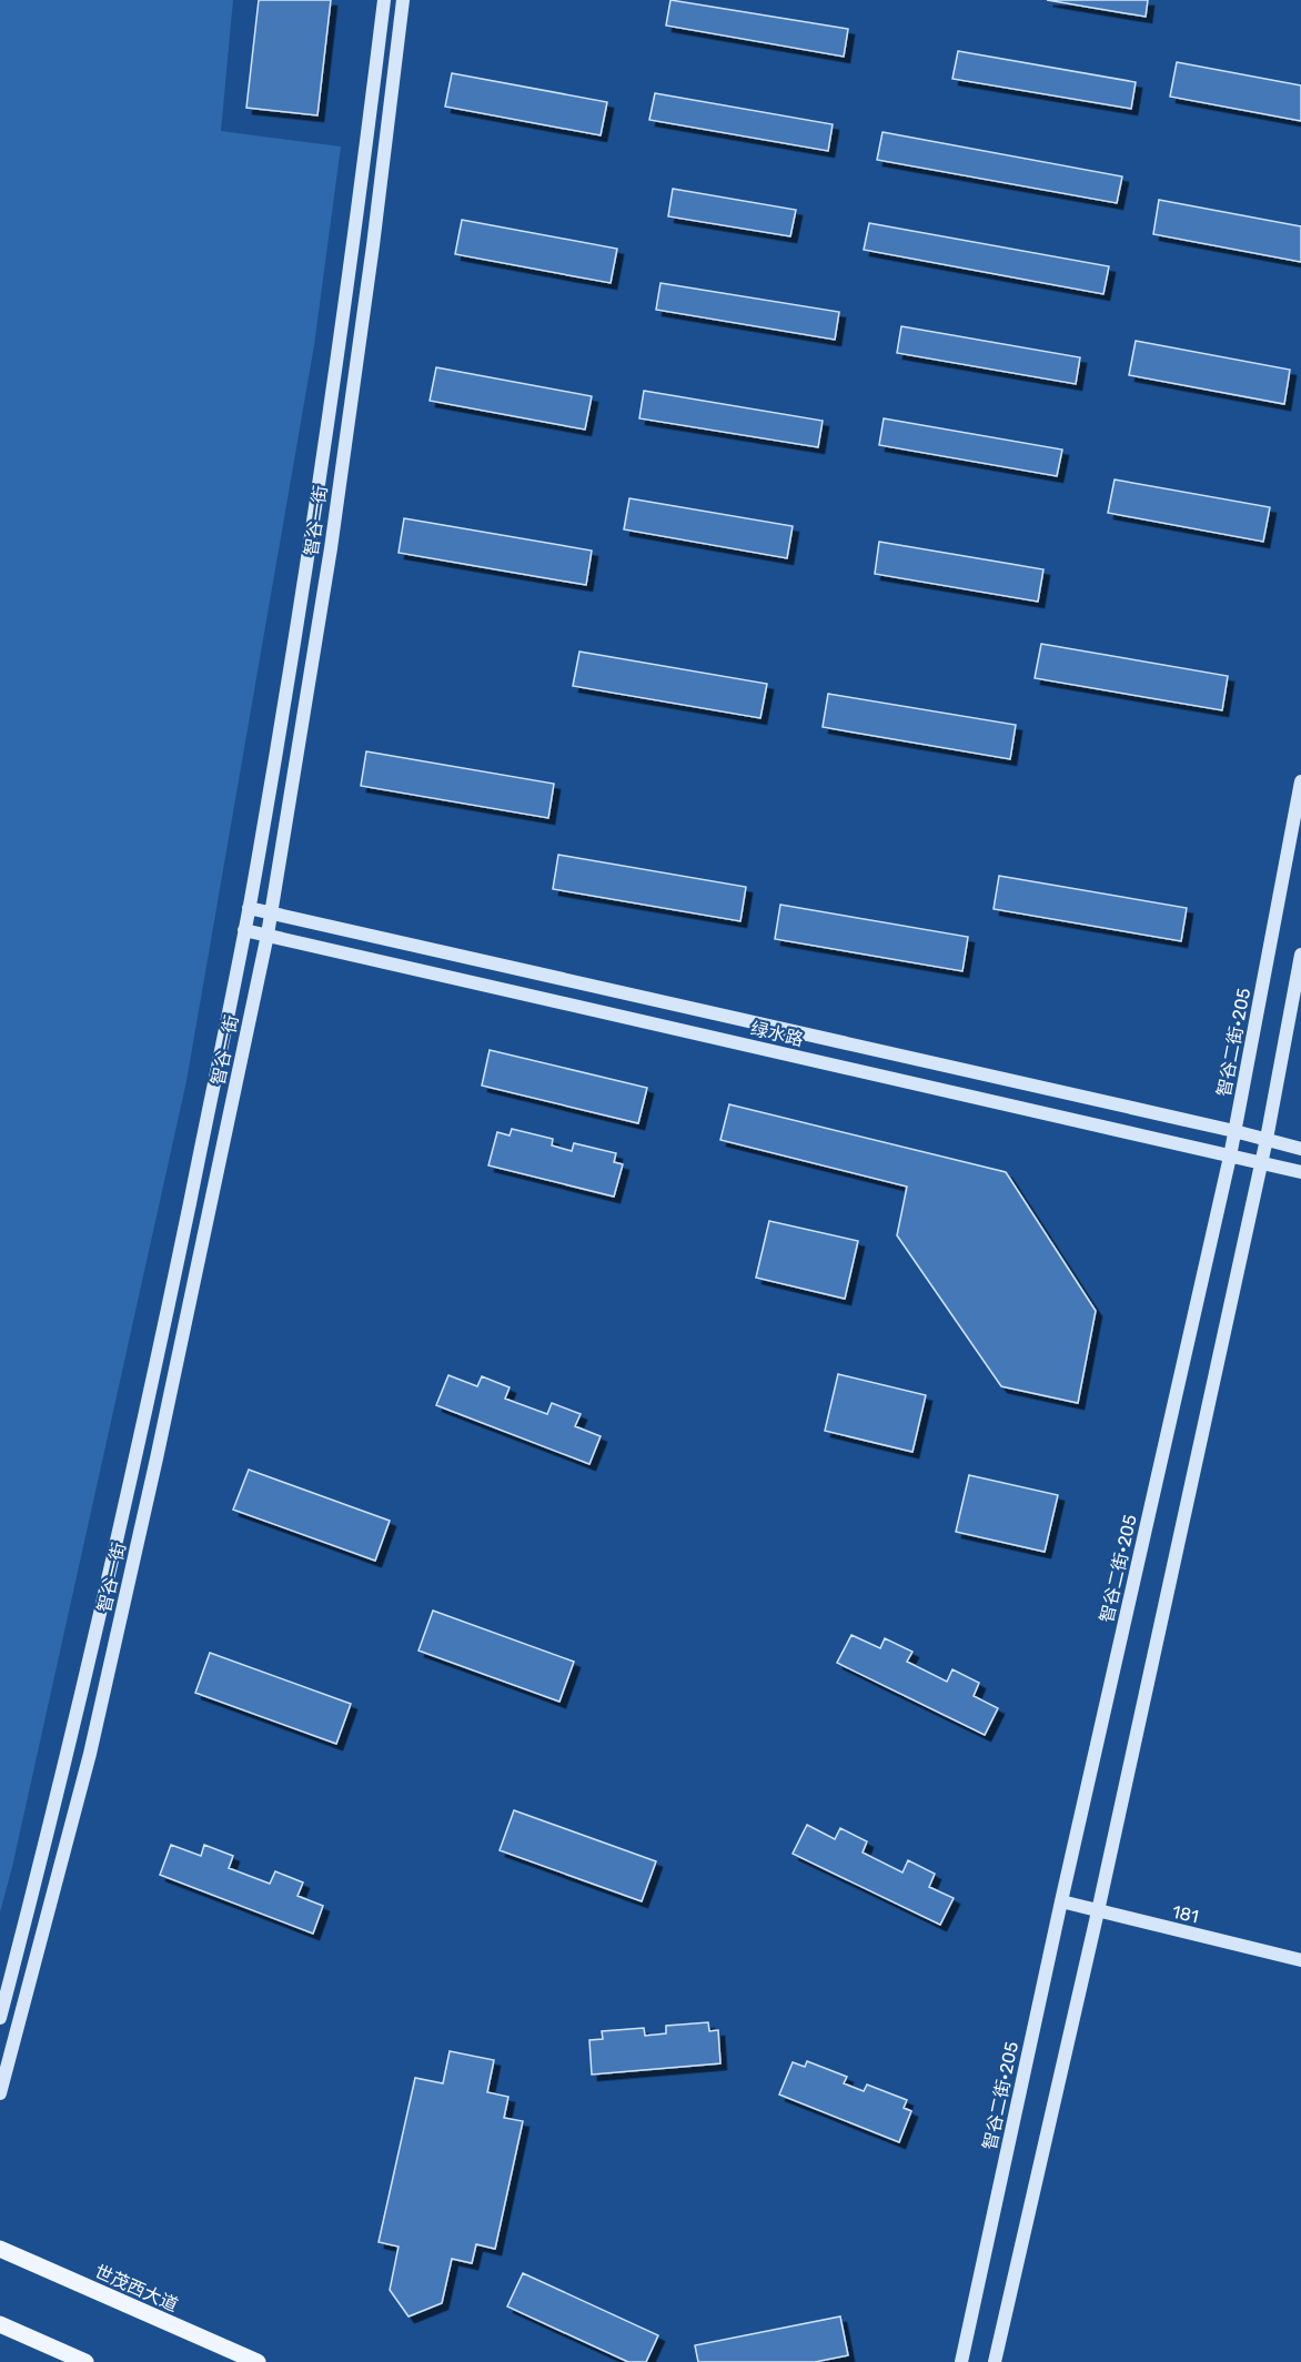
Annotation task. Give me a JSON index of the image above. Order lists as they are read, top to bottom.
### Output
{
  "streets": {
    "main road": [
      "智谷一街",
      "绿水路",
      "智谷二街•205",
      "181",
      "世茂西大道"
    ]
  },
  "crossings": [
    ["智谷一街", "绿水路"],
    ["绿水路", "智谷二街•205"],
    ["智谷二街•205", "181"]
  ]
}
